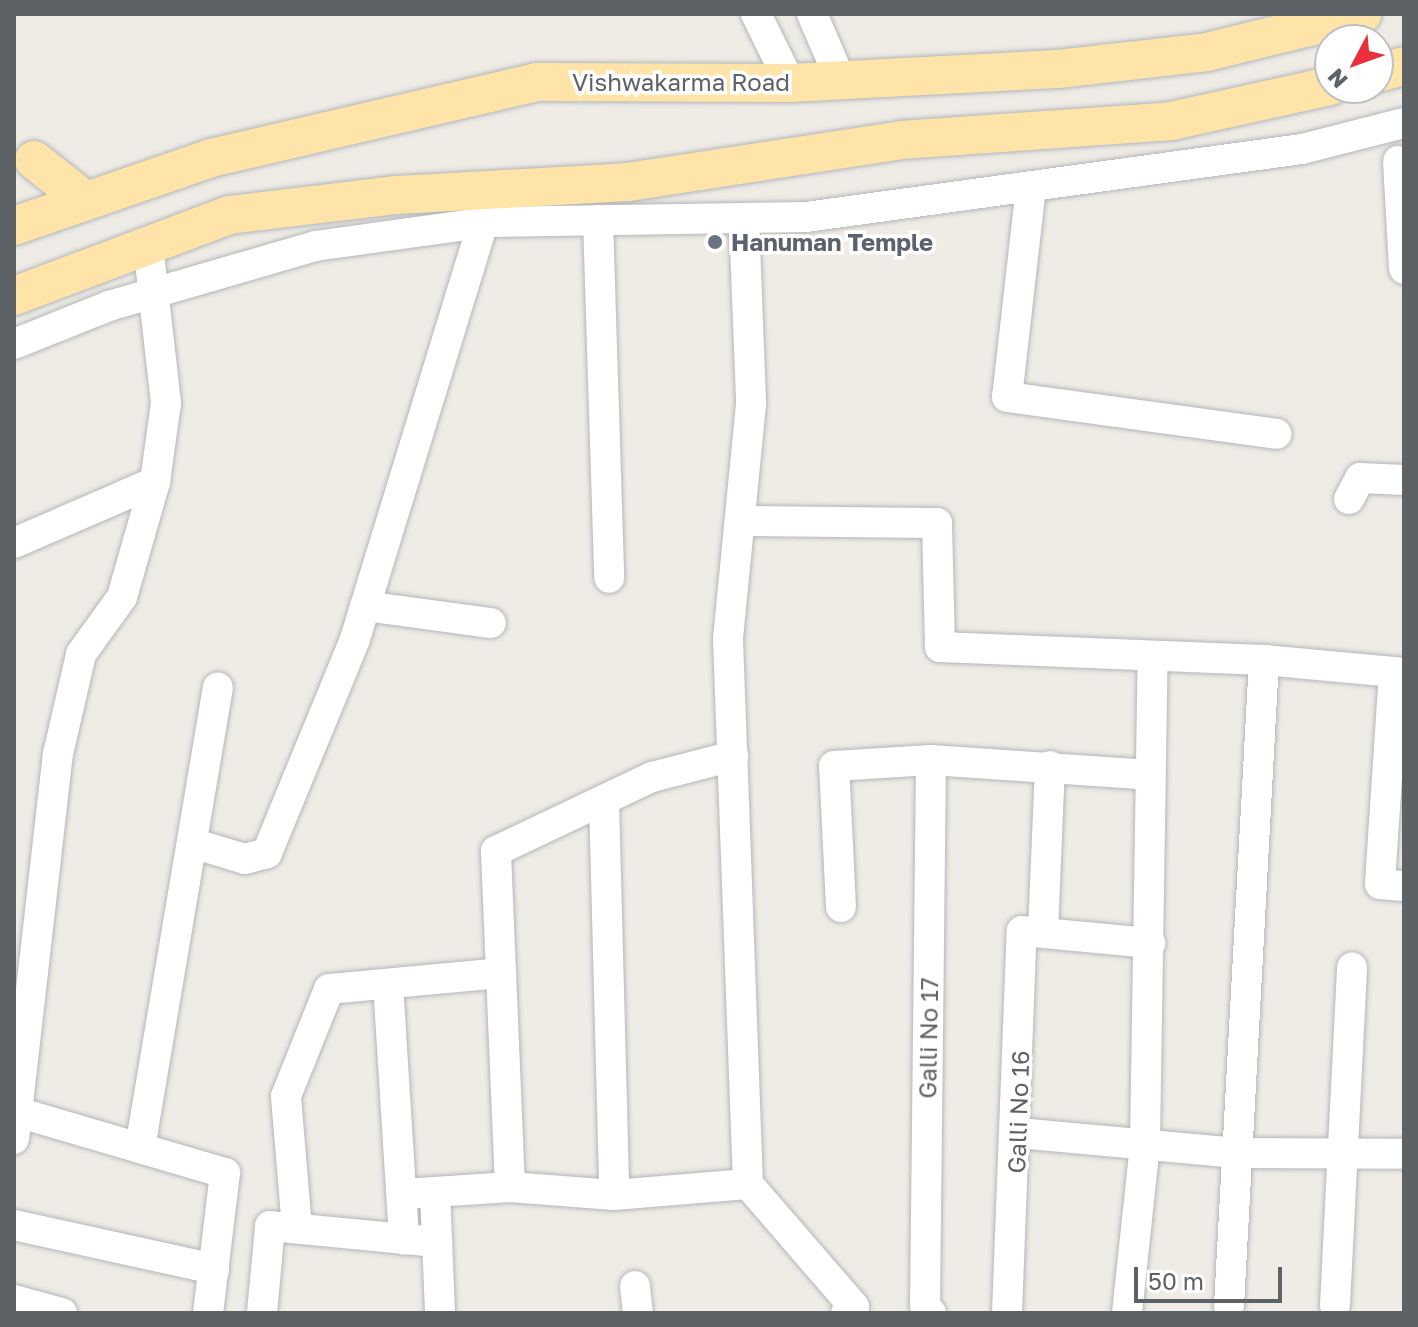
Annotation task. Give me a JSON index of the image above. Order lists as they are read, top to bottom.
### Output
{
  "streets": {
    "main road": ["Vishwakarma Road"],
    "street": ["Galli No 17", "Galli No 16"]
  },
  "places": ["Hanuman Temple"],
  "scale_bar": "50 m",
  "north": "bottom left"
}
